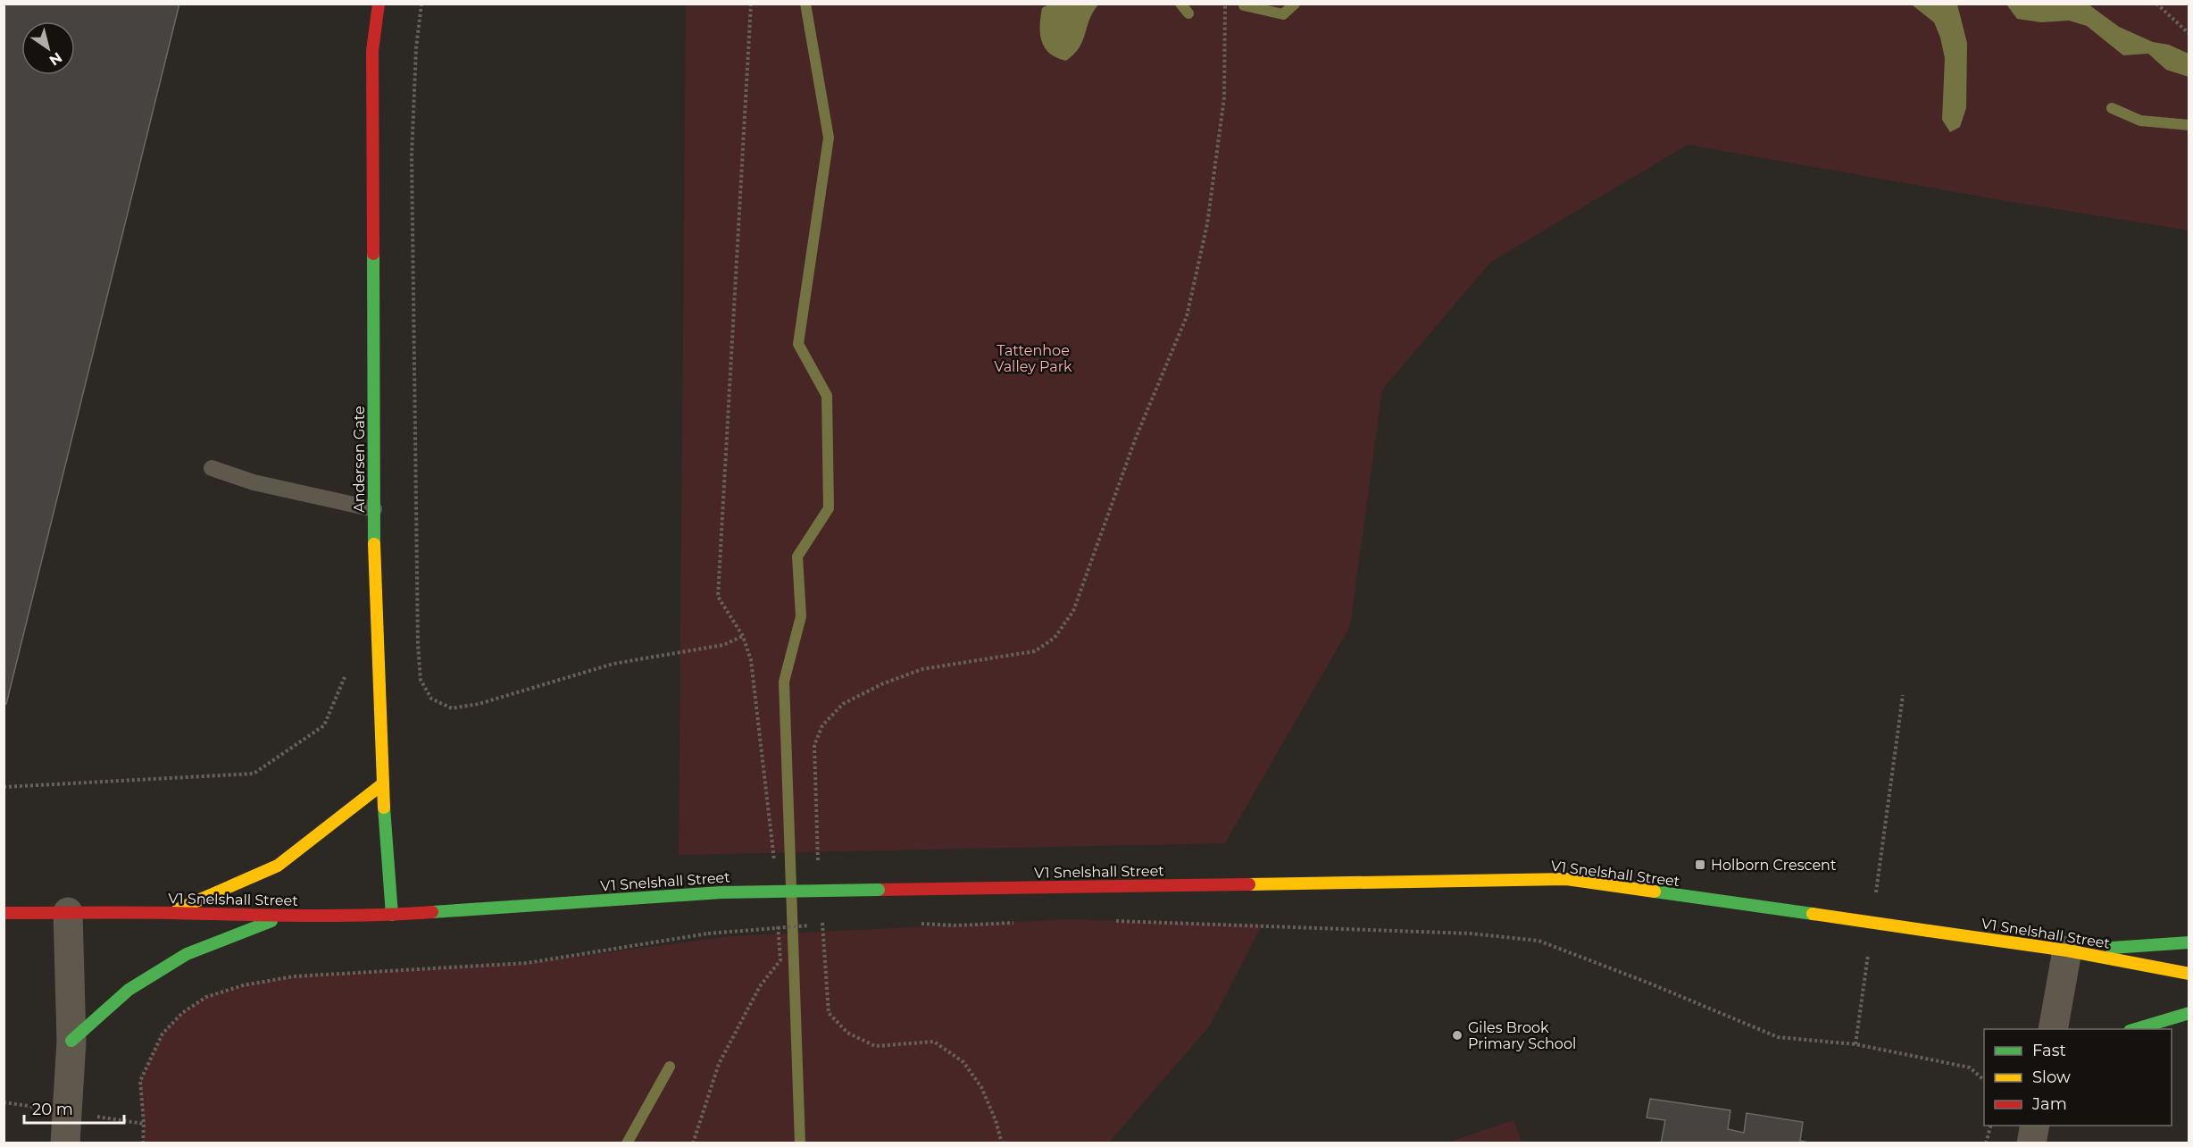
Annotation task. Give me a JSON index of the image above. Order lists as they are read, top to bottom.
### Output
{
  "streets": {
    "street": ["Andersen Gate", "V1 Snelshall Street"]
  },
  "crossings": [
    ["Andersen Gate", "V1 Snelshall Street"]
  ],
  "parks": ["Tattenhoe Valley Park"],
  "places": {
    "transit": ["Holborn Crescent"],
    "other": ["Giles Brook Primary School"]
  },
  "legend": ["Fast", "Slow", "Jam"],
  "scale_bar": "20 m",
  "north": "bottom right"
}
